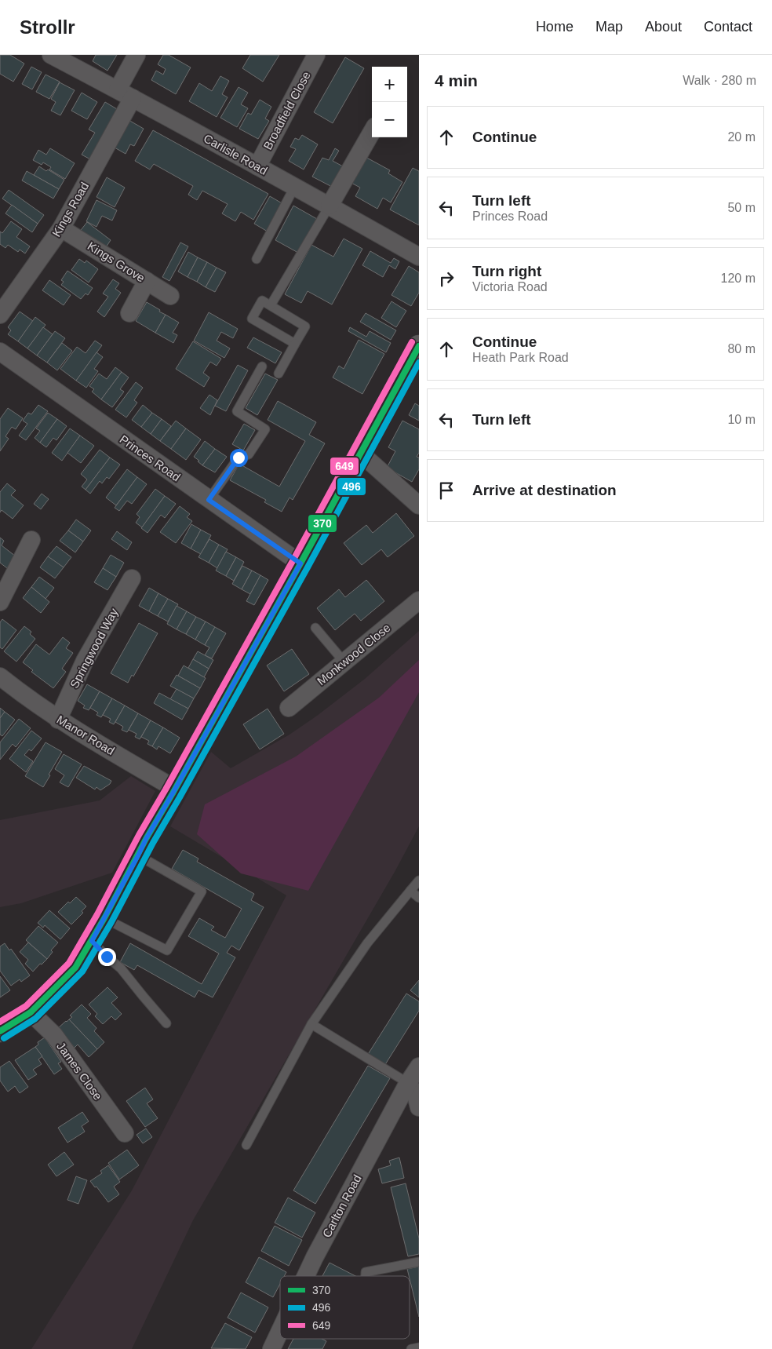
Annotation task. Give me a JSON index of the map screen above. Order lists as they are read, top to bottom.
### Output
{
  "streets": {
    "street": [
      "Broadfield Close",
      "Carlisle Road",
      "Kings Road",
      "Kings Grove",
      "Princes Road",
      "Springwood Way",
      "Monkwood Close",
      "Manor Road",
      "James Close",
      "Carlton Road"
    ]
  },
  "crossings": [
    ["Broadfield Close", "Carlisle Road"],
    ["Carlisle Road", "Kings Road"],
    ["Kings Road", "Kings Grove"],
    ["Springwood Way", "Manor Road"]
  ],
  "lines": ["transit line 649", "transit line 370", "transit line 496"],
  "legend": ["370", "496", "649"],
  "page": {
    "header": "Strollr",
    "nav": [
      "Home",
      "Map",
      "About",
      "Contact"
    ],
    "heading": ["4 min", "Walk · 280 m"],
    "map_buttons": ["+", "−"],
    "list": [
      ["Continue", "20 m"],
      ["Turn left", "Princes Road", "50 m"],
      ["Turn right", "Victoria Road", "120 m"],
      ["Continue", "Heath Park Road", "80 m"],
      ["Turn left", "10 m"],
      "Arrive at destination"
    ]
  }
}
